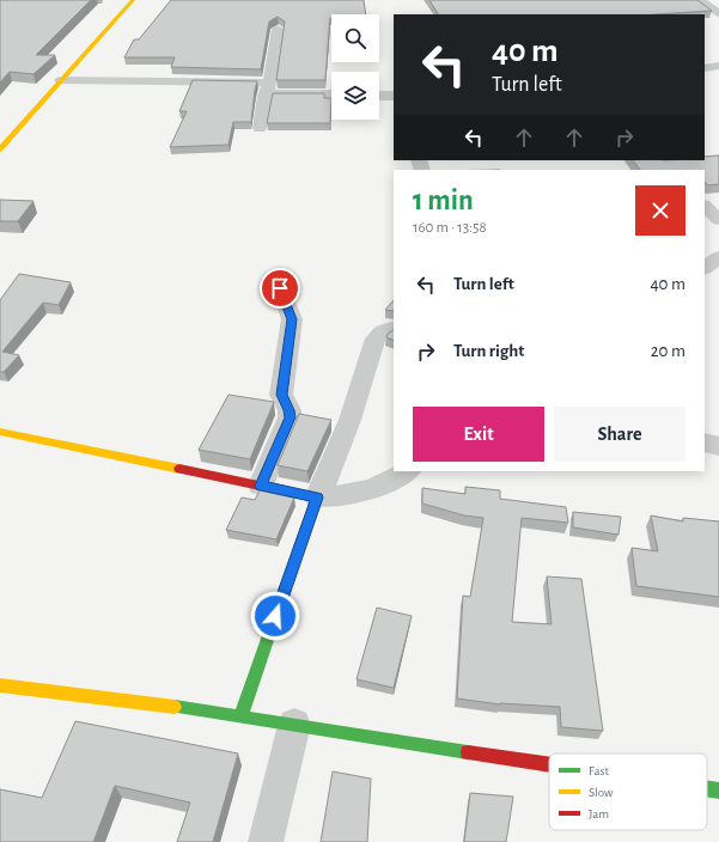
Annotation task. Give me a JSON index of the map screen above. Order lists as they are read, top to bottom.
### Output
{
  "legend": ["Fast", "Slow", "Jam"],
  "page": {
    "turn": ["40 m", "Turn left"],
    "heading": ["1 min", "160 m · 13:58"],
    "list": [
      {
        "name": "Turn left",
        "value": "40 m"
      },
      {
        "name": "Turn right",
        "value": "20 m"
      }
    ],
    "buttons": ["Exit", "Share"]
  }
}
